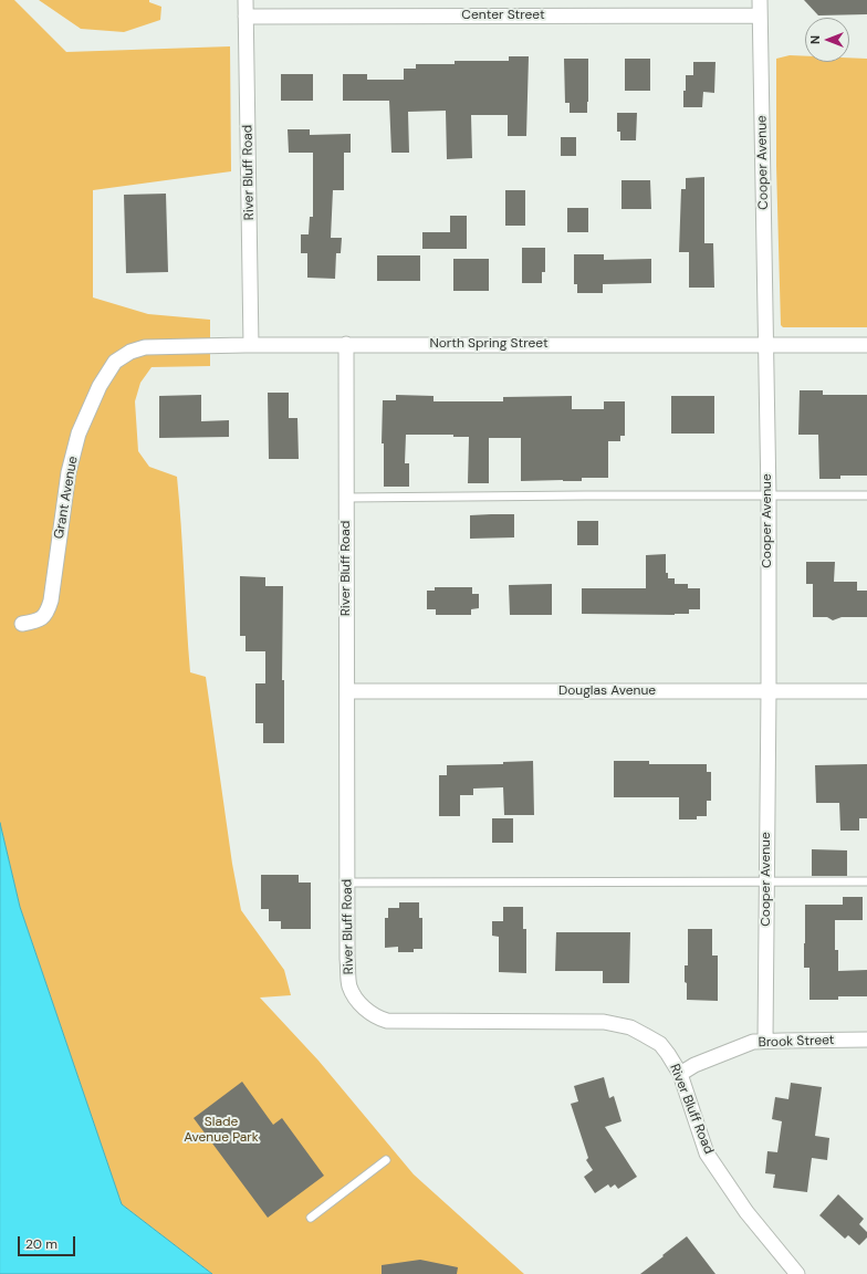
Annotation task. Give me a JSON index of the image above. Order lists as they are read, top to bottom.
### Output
{
  "streets": {
    "street": [
      "Center Street",
      "Cooper Avenue",
      "River Bluff Road",
      "North Spring Street",
      "Grant Avenue",
      "Douglas Avenue",
      "Brook Street"
    ]
  },
  "crossings": [
    ["Center Street", "Cooper Avenue"],
    ["Center Street", "River Bluff Road"],
    ["Cooper Avenue", "North Spring Street"],
    ["Cooper Avenue", "Douglas Avenue"],
    ["Cooper Avenue", "Brook Street"],
    ["River Bluff Road", "North Spring Street"],
    ["River Bluff Road", "Douglas Avenue"],
    ["River Bluff Road", "Brook Street"],
    ["North Spring Street", "Grant Avenue"]
  ],
  "parks": ["Slade Avenue Park"],
  "scale_bar": "20 m",
  "north": "left"
}
